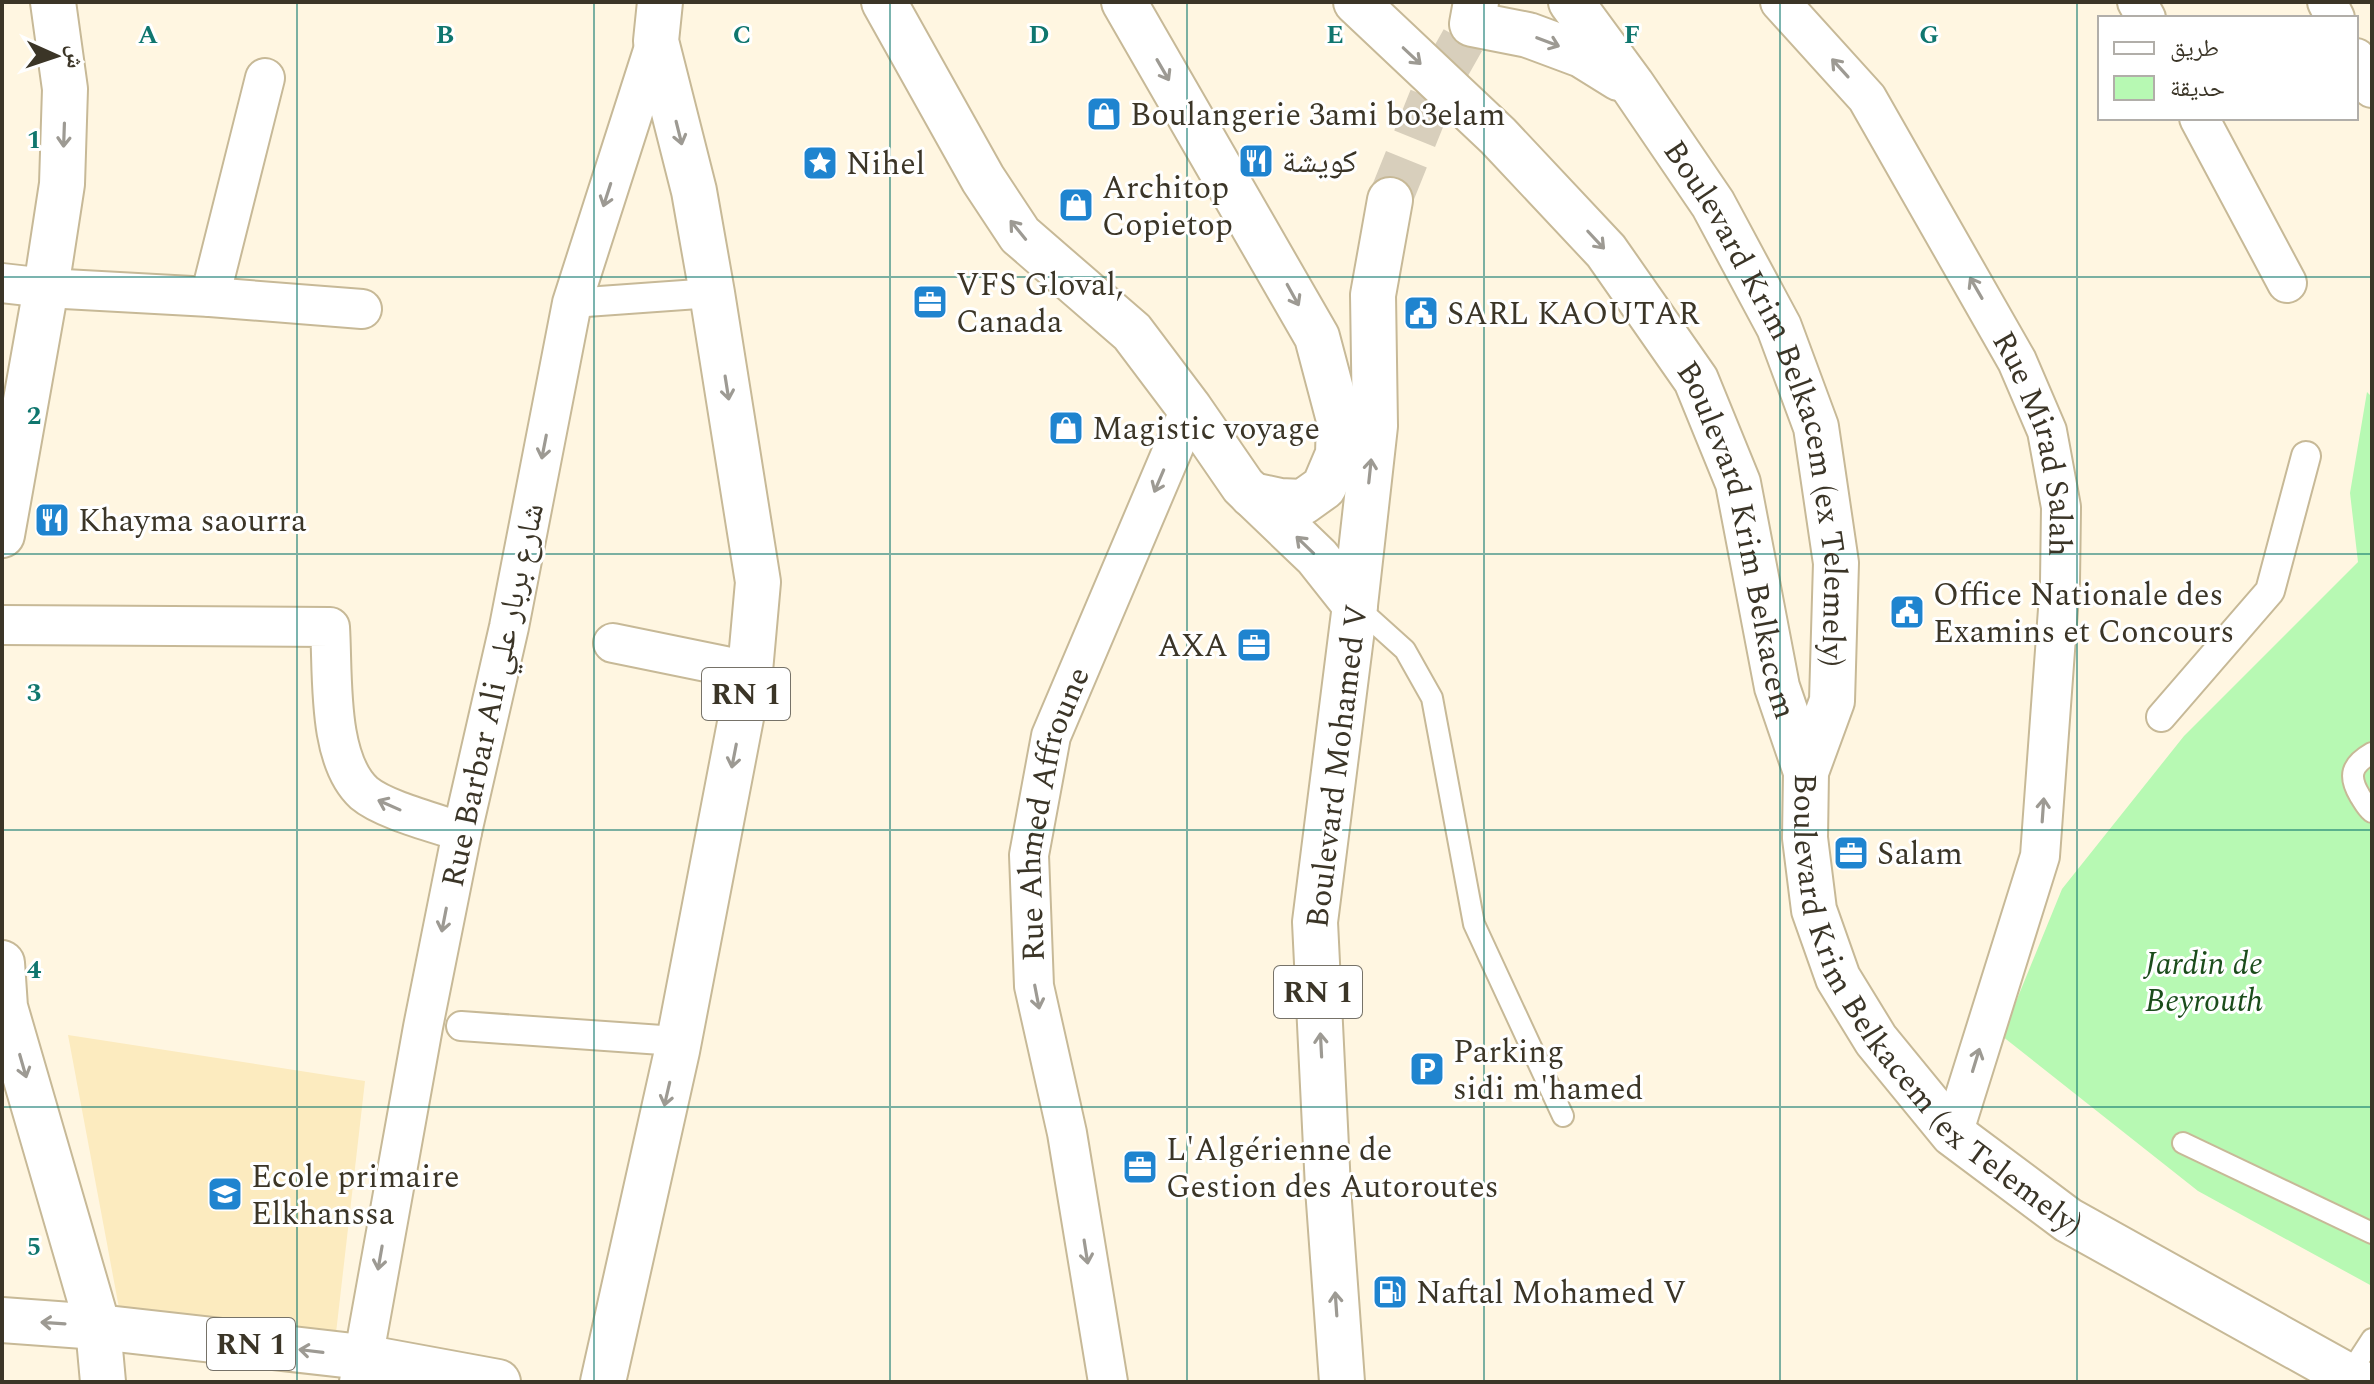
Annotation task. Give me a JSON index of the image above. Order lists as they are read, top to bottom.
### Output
{
  "streets": {
    "main road": [
      "Boulevard Krim Belkacem (ex Telemely)",
      "Boulevard Krim Belkacem",
      "RN 1",
      "Boulevard Mohamed V"
    ],
    "street": ["Rue Mirad Salah", "Rue Barbar Ali شارع بربار علي", "Rue Ahmed Affroune"]
  },
  "crossings": [
    ["Boulevard Krim Belkacem (ex Telemely)", "Rue Mirad Salah"],
    ["Boulevard Krim Belkacem (ex Telemely)", "Boulevard Krim Belkacem"],
    ["RN 1", "Rue Barbar Ali شارع بربار علي"]
  ],
  "one_way": [
    "Rue Mirad Salah",
    "Boulevard Krim Belkacem",
    "Rue Barbar Ali شارع بربار علي",
    "Boulevard Mohamed V",
    "Rue Ahmed Affroune"
  ],
  "parks": ["Jardin de Beyrouth"],
  "places": {
    "shop": ["Boulangerie 3ami bo3elam", "Architop Copietop", "Magistic voyage"],
    "restaurant": ["كويشة", "Khayma saourra"],
    "place": ["Nihel"],
    "office": [
      "VFS Gloval, Canada",
      "AXA",
      "Salam",
      "L'Algérienne de Gestion des Autoroutes"
    ],
    "public building": ["SARL KAOUTAR", "Office Nationale des Examins et Concours"],
    "parking": ["Parking sidi m'hamed"],
    "school or university": ["Ecole primaire Elkhanssa"],
    "fuel station": ["Naftal Mohamed V"]
  },
  "legend": ["طريق", "حديقة"],
  "north": "right",
  "grid": {
    "columns": [
      "A",
      "B",
      "C",
      "D",
      "E",
      "F",
      "G"
    ],
    "rows": [
      "1",
      "2",
      "3",
      "4",
      "5"
    ]
  }
}
